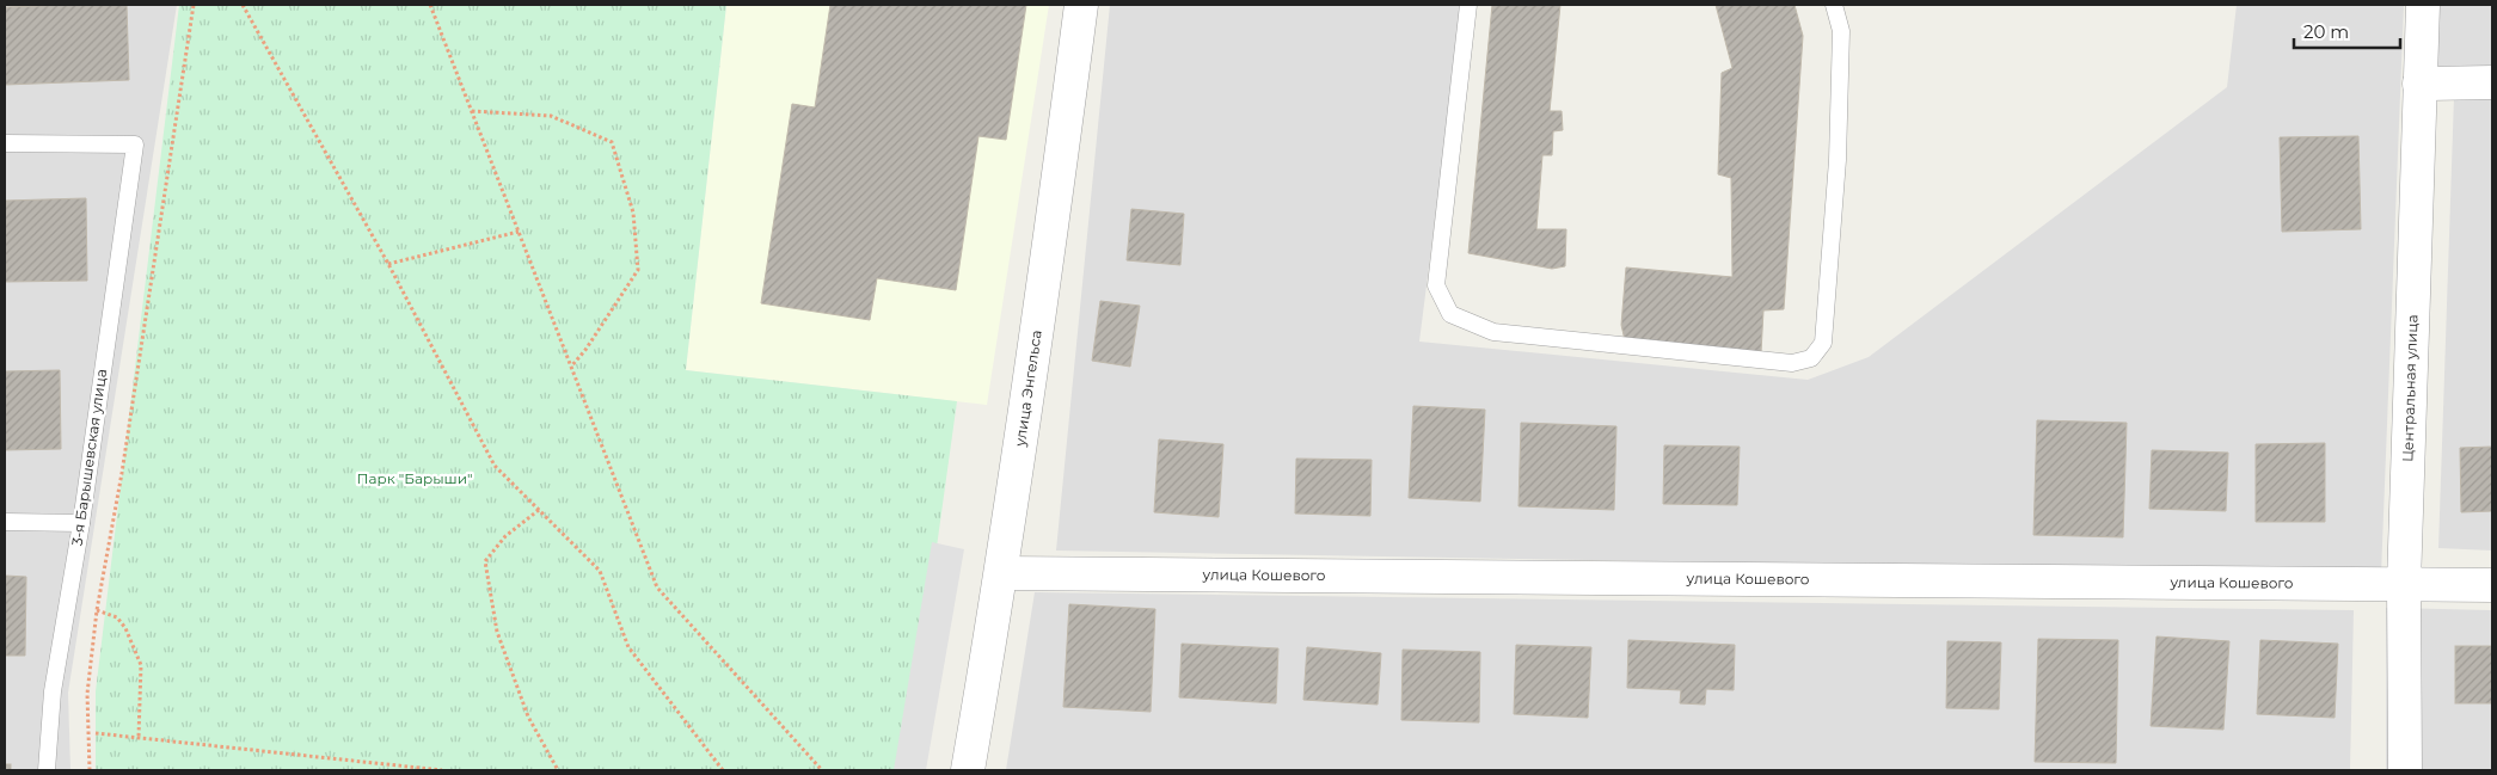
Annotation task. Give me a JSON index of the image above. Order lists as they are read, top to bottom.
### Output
{
  "streets": {
    "street": ["Центральная улица", "улица Энгельса", "улица Кошевого"],
    "lane": ["3-я Барышевская улица"]
  },
  "crossings": [
    ["Центральная улица", "улица Кошевого"],
    ["улица Энгельса", "улица Кошевого"]
  ],
  "parks": ["Парк \"Барыши\""],
  "scale_bar": "20 m"
}
